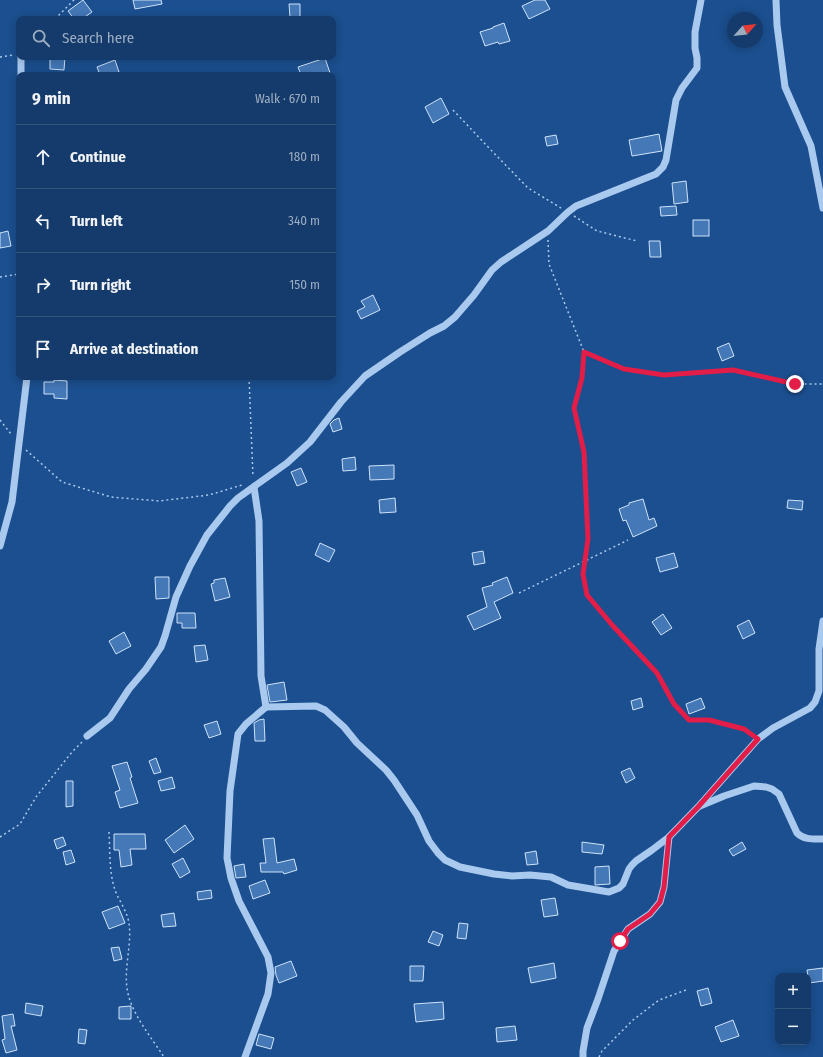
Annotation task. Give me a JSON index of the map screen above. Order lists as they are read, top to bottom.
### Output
{
  "north": "top right",
  "page": {
    "search": "Search here",
    "heading": ["9 min", "Walk · 670 m"],
    "list": [
      ["Continue", "180 m"],
      ["Turn left", "340 m"],
      ["Turn right", "150 m"],
      "Arrive at destination"
    ],
    "map_buttons": ["+", "−"]
  }
}
